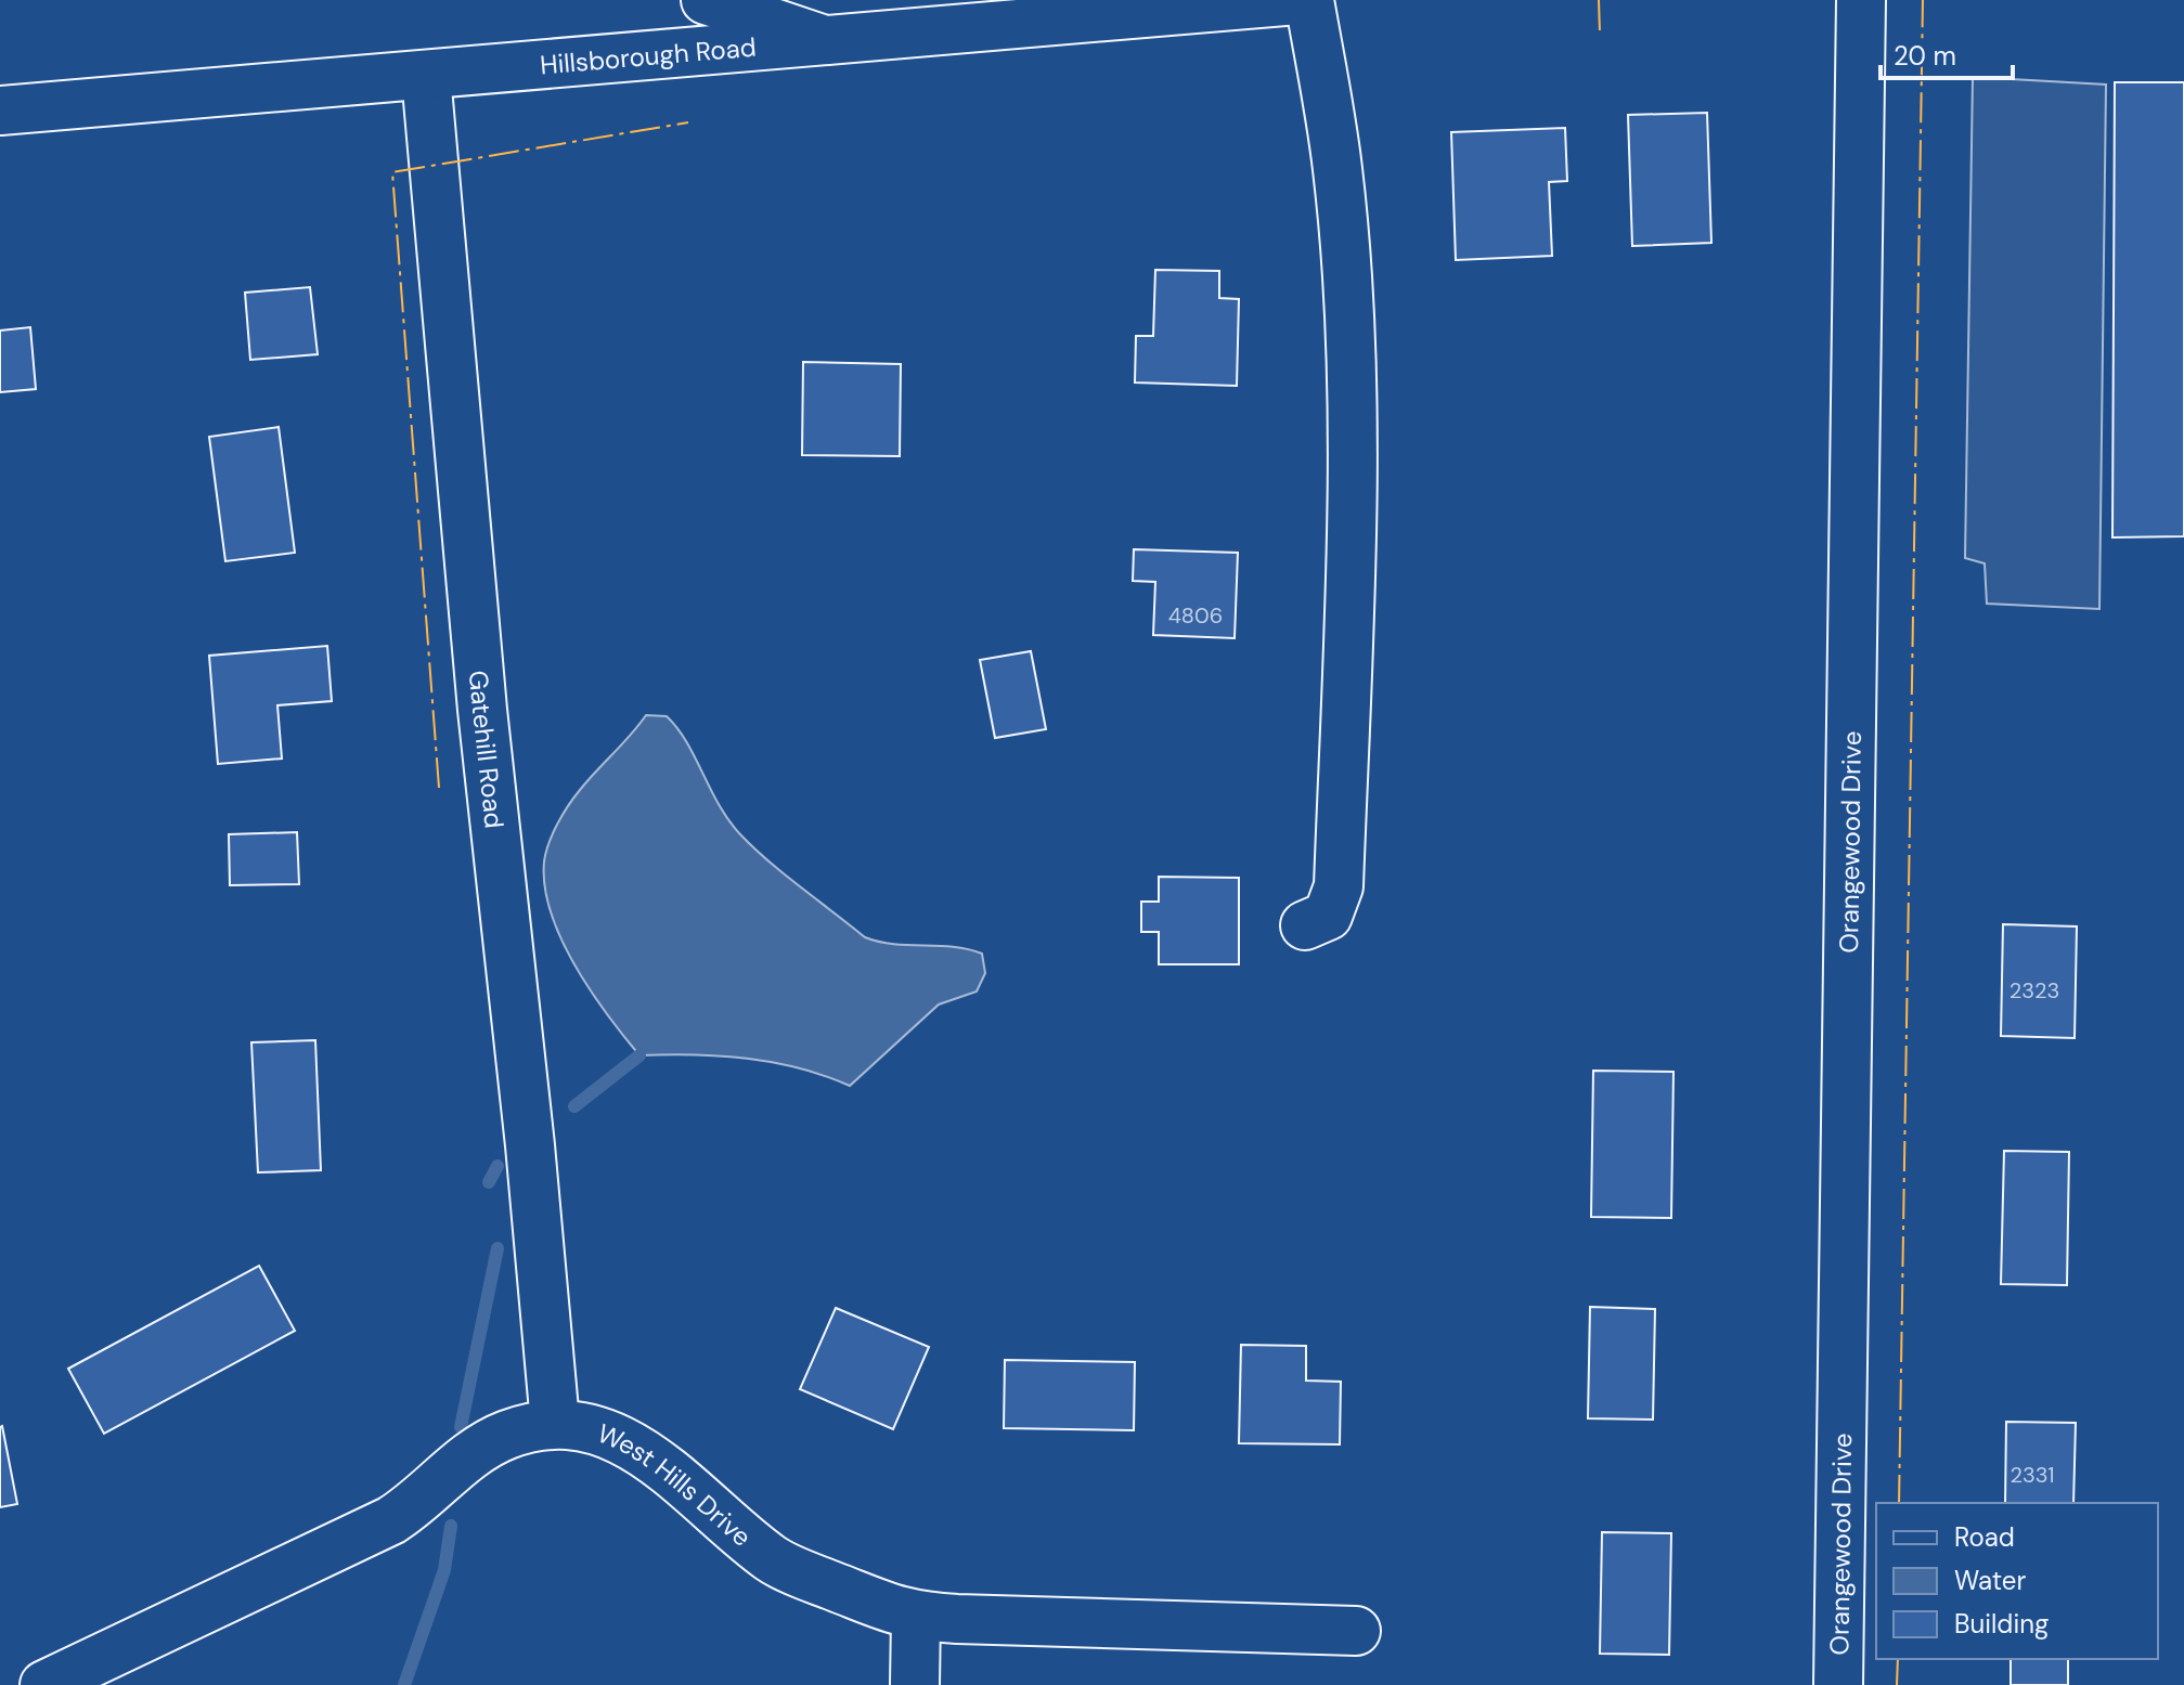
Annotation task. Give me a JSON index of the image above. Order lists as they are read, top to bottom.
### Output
{
  "streets": {
    "street": [
      "Hillsborough Road",
      "Gatehill Road",
      "Orangewood Drive",
      "West Hills Drive"
    ]
  },
  "crossings": [
    ["Hillsborough Road", "Gatehill Road"],
    ["Gatehill Road", "West Hills Drive"]
  ],
  "house_numbers": ["4806", "2323", "2331"],
  "legend": ["Road", "Water", "Building"],
  "scale_bar": "20 m"
}
